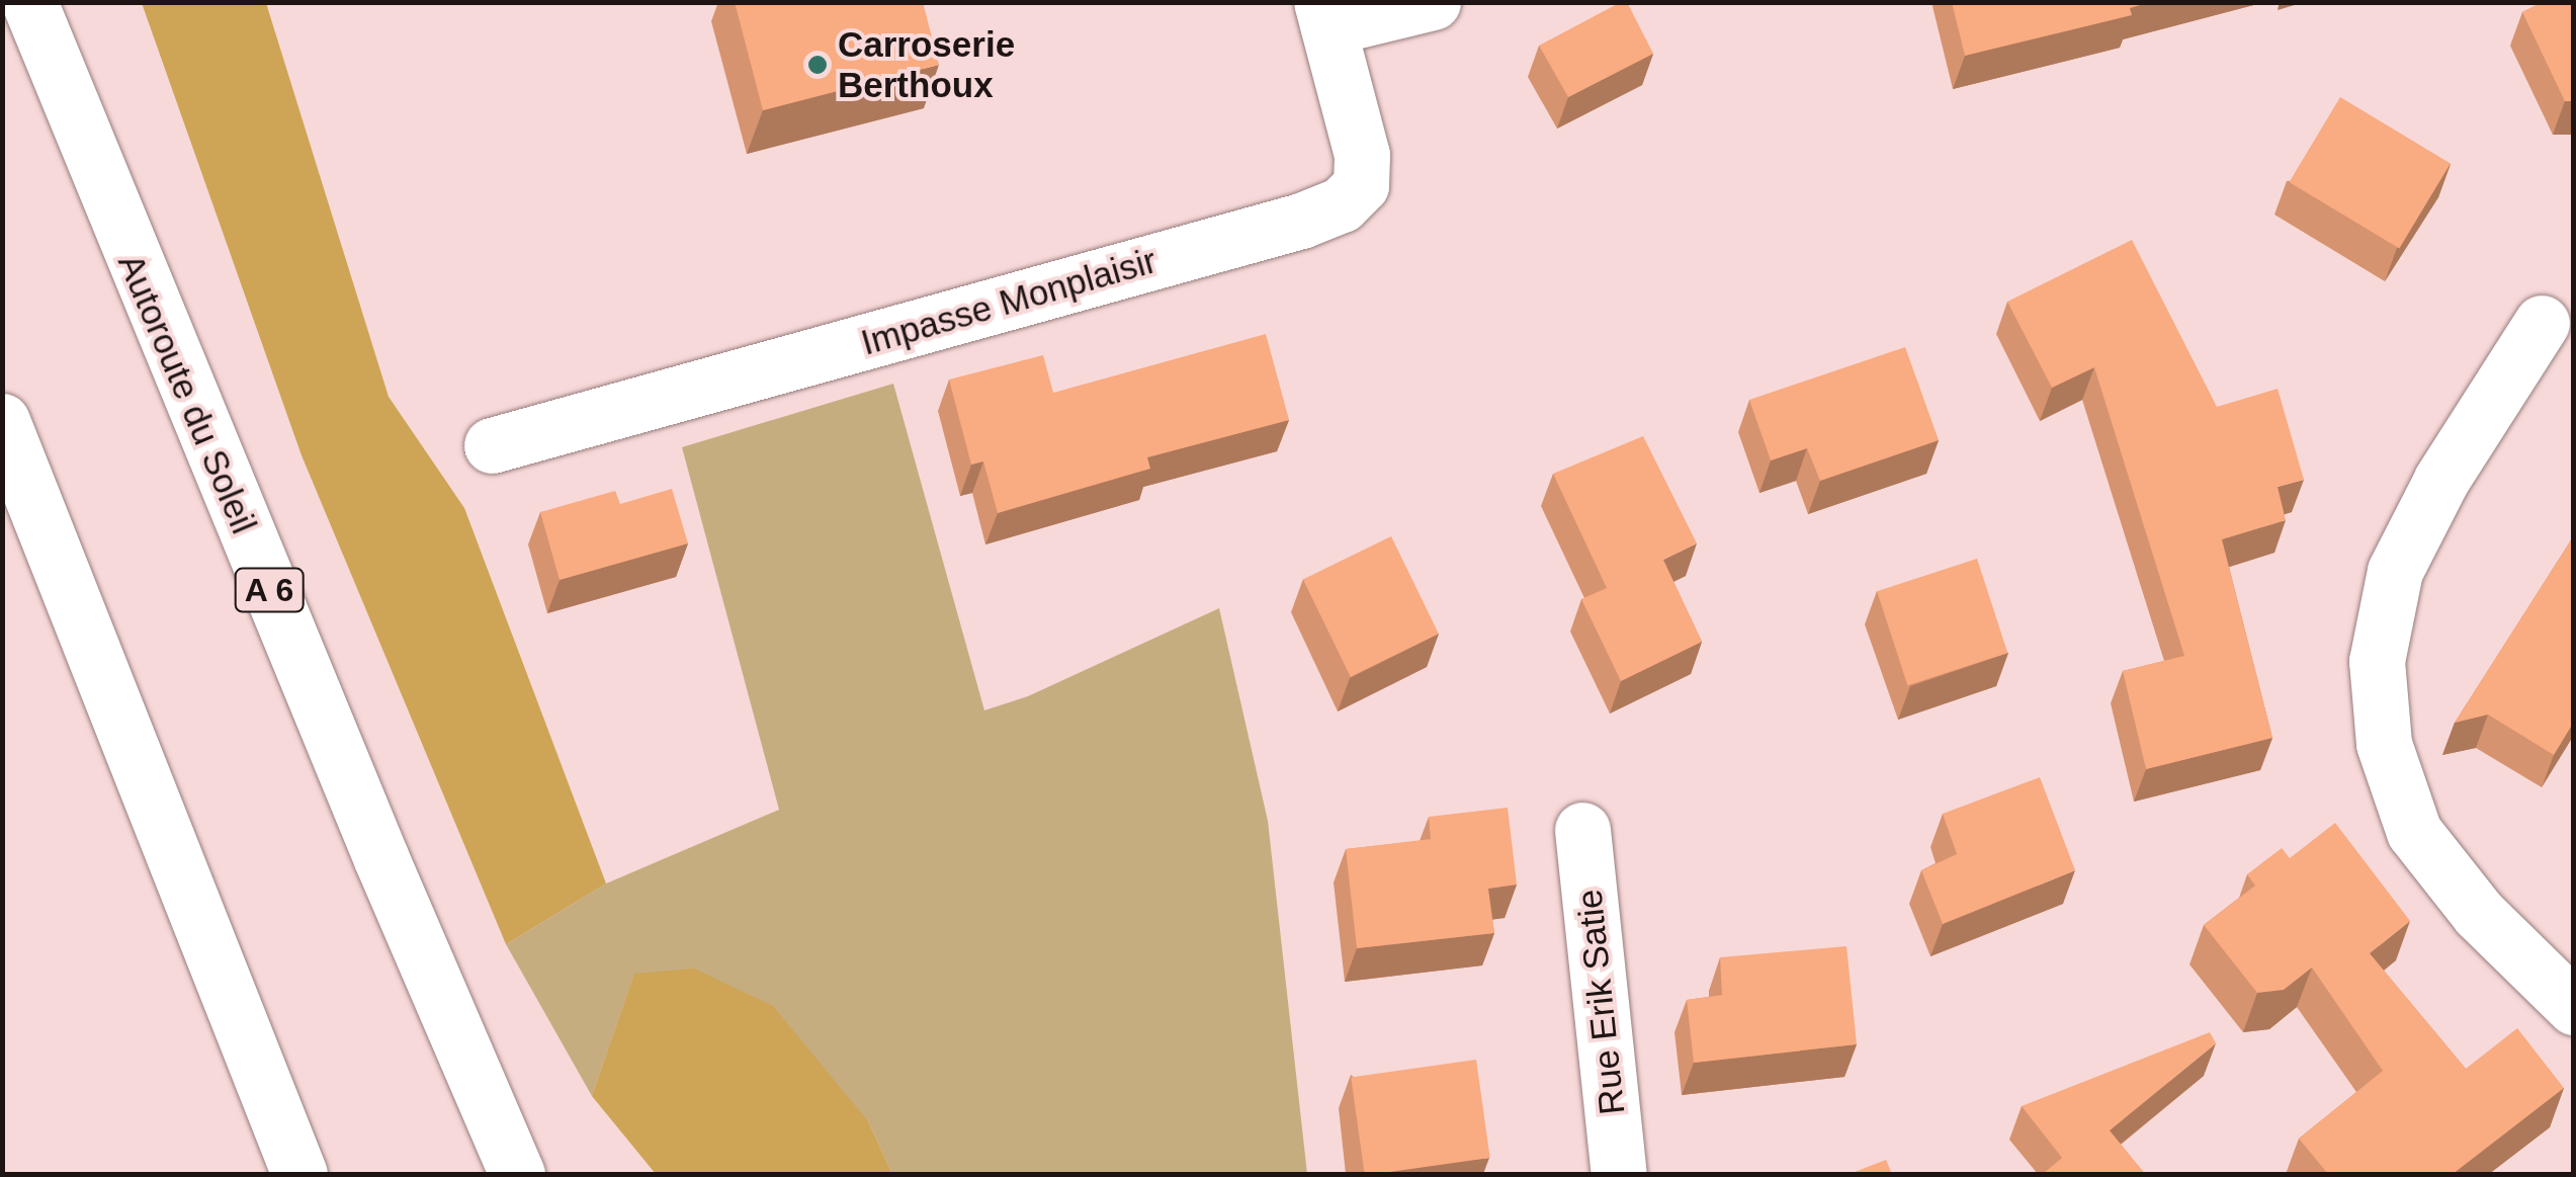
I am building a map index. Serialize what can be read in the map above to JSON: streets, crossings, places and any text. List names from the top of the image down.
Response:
{
  "streets": {
    "main road": [
      "Impasse Monplaisir",
      "Autoroute du Soleil",
      "A 6",
      "Rue Erik Satie"
    ]
  },
  "places": ["Carroserie Berthoux"]
}
